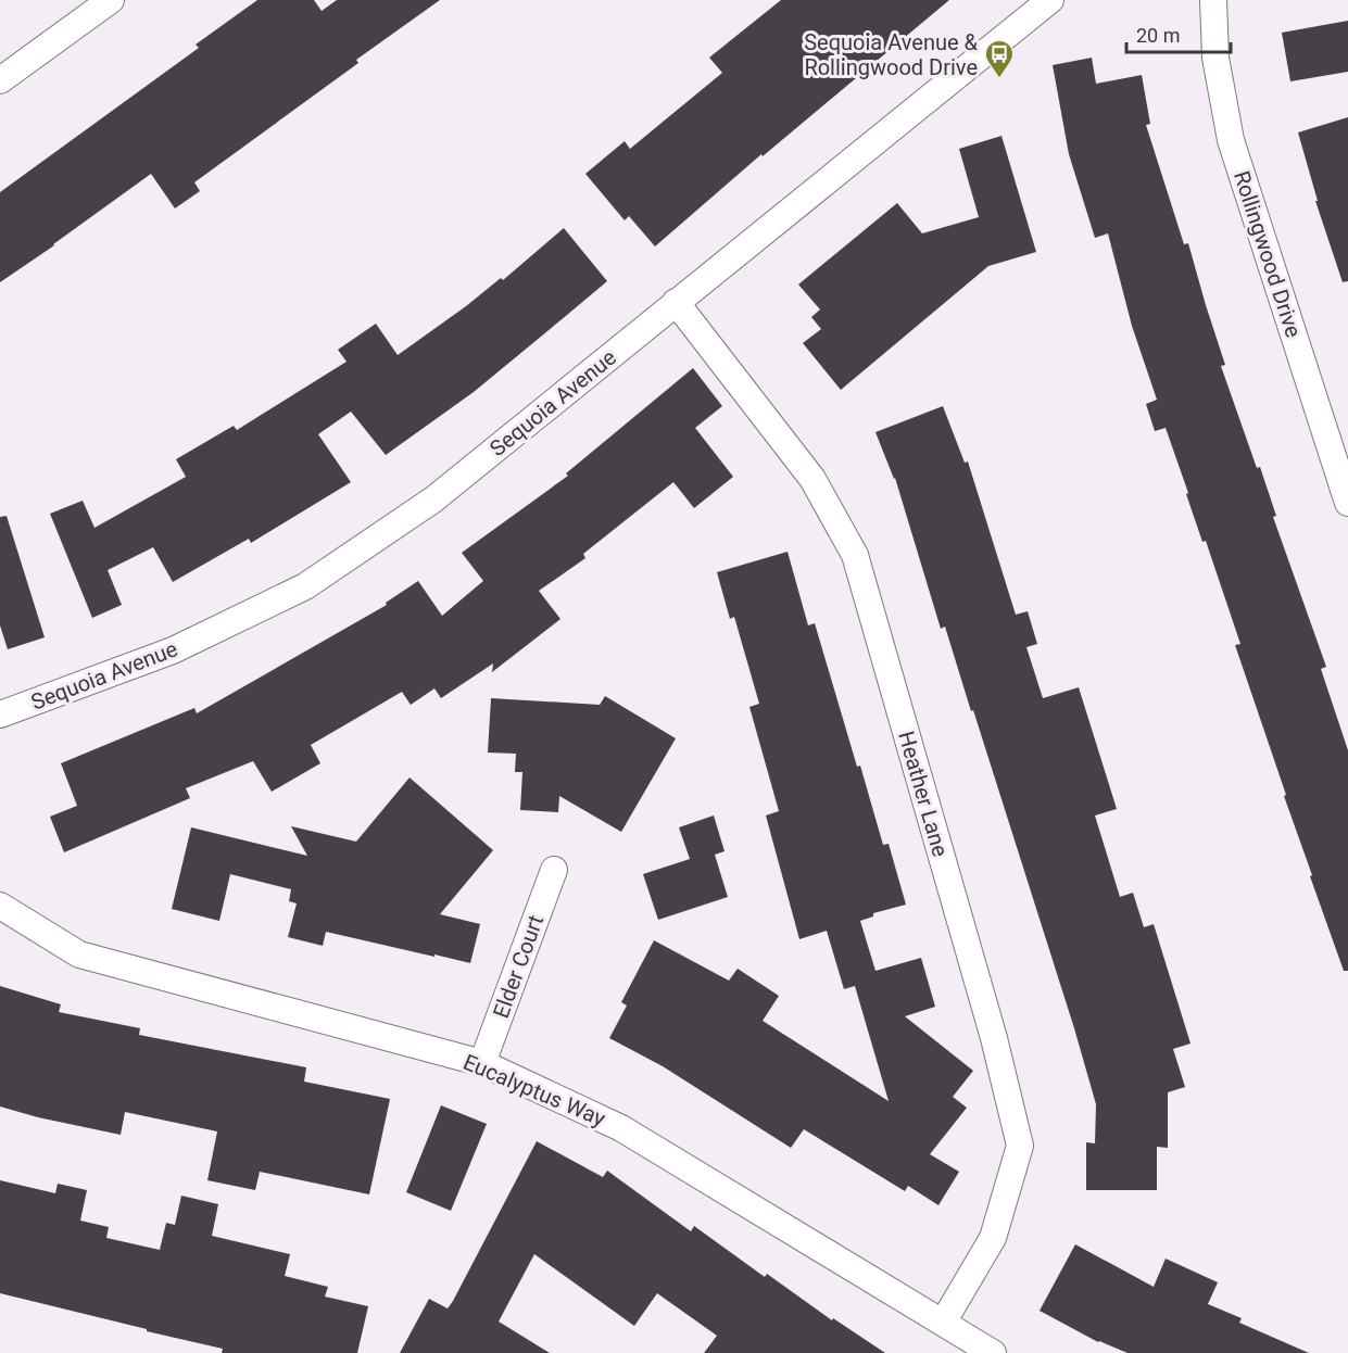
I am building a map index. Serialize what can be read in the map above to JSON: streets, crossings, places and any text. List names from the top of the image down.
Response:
{
  "streets": {
    "street": [
      "Rollingwood Drive",
      "Sequoia Avenue",
      "Heather Lane",
      "Elder Court",
      "Eucalyptus Way"
    ]
  },
  "crossings": [
    ["Sequoia Avenue", "Heather Lane"],
    ["Heather Lane", "Eucalyptus Way"],
    ["Elder Court", "Eucalyptus Way"]
  ],
  "places": {
    "bus stop": ["Sequoia Avenue & Rollingwood Drive"]
  },
  "scale_bar": "20 m"
}
